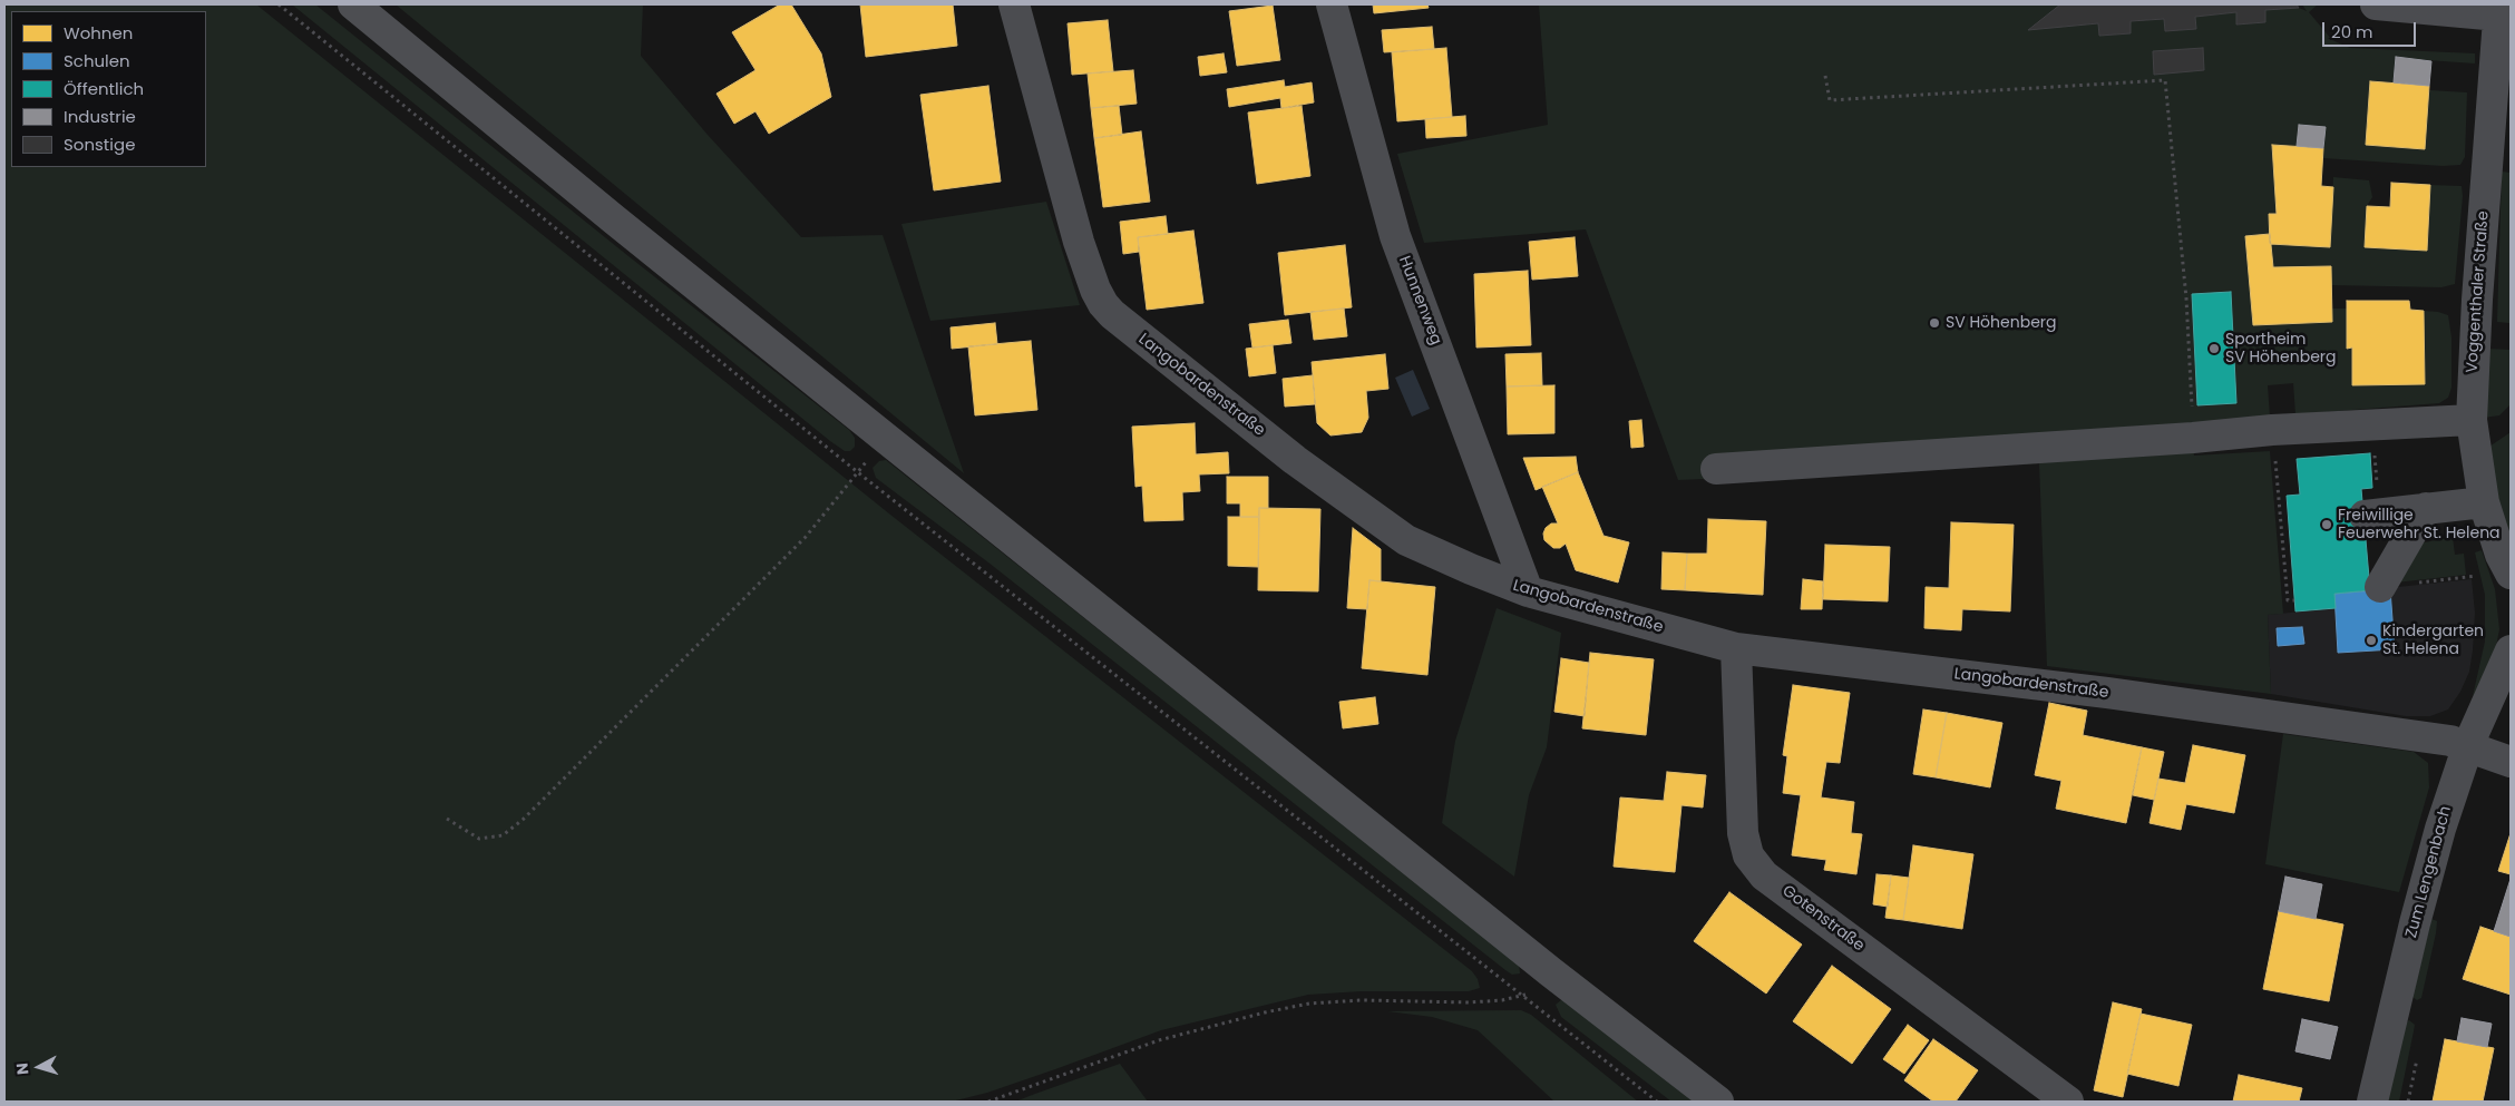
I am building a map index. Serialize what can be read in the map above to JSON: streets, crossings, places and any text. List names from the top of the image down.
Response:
{
  "streets": {
    "street": [
      "Voggenthaler Straße",
      "Hunnenweg",
      "Langobardenstraße",
      "Zum Lengenbach",
      "Gotenstraße"
    ]
  },
  "crossings": [
    ["Hunnenweg", "Langobardenstraße"],
    ["Langobardenstraße", "Zum Lengenbach"],
    ["Langobardenstraße", "Gotenstraße"]
  ],
  "places": [
    "SV Höhenberg",
    "Sportheim SV Höhenberg",
    "Freiwillige Feuerwehr St. Helena",
    "Kindergarten St. Helena"
  ],
  "legend": [
    "Wohnen",
    "Schulen",
    "Öffentlich",
    "Industrie",
    "Sonstige"
  ],
  "scale_bar": "20 m",
  "north": "left"
}
